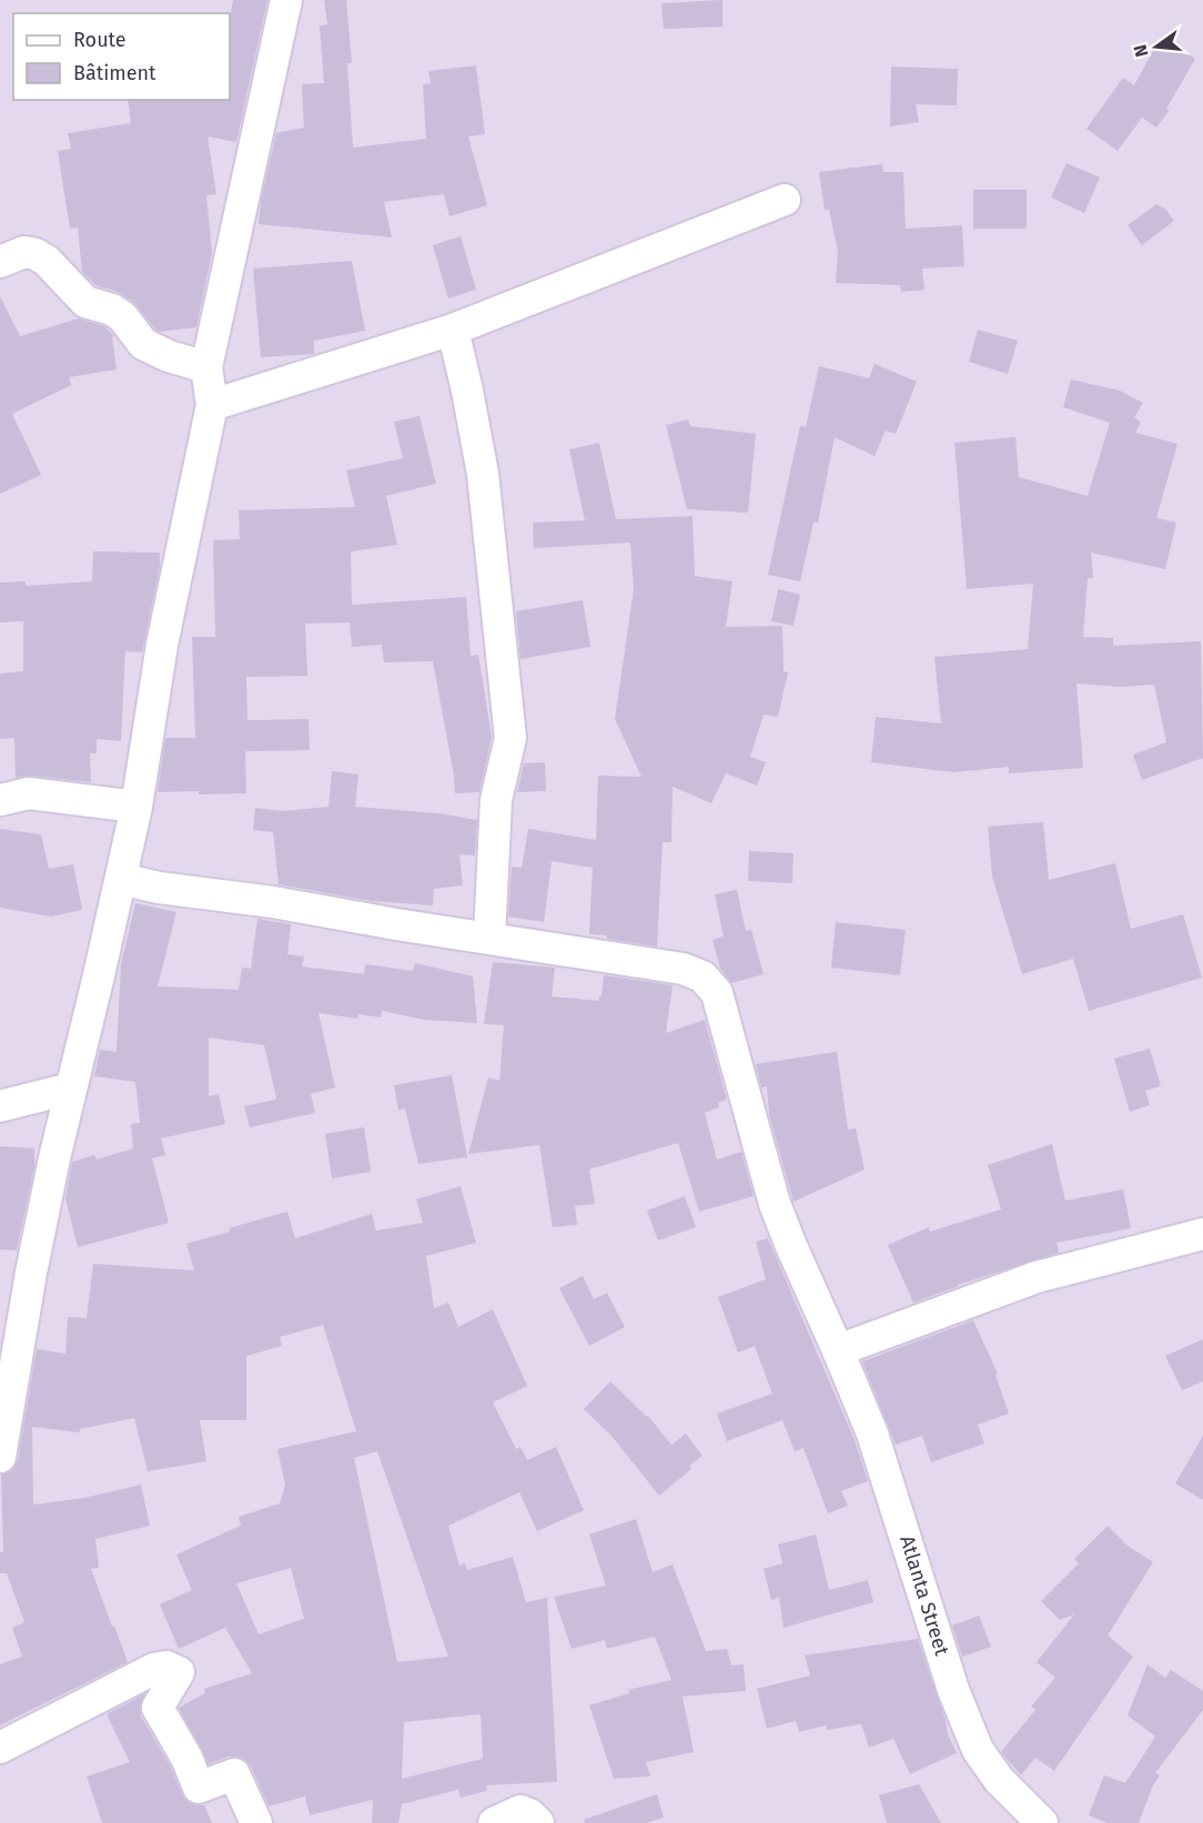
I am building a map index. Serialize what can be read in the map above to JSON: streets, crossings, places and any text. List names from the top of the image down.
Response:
{
  "streets": {
    "street": ["Atlanta Street"]
  },
  "legend": ["Route", "Bâtiment"],
  "north": "left"
}
